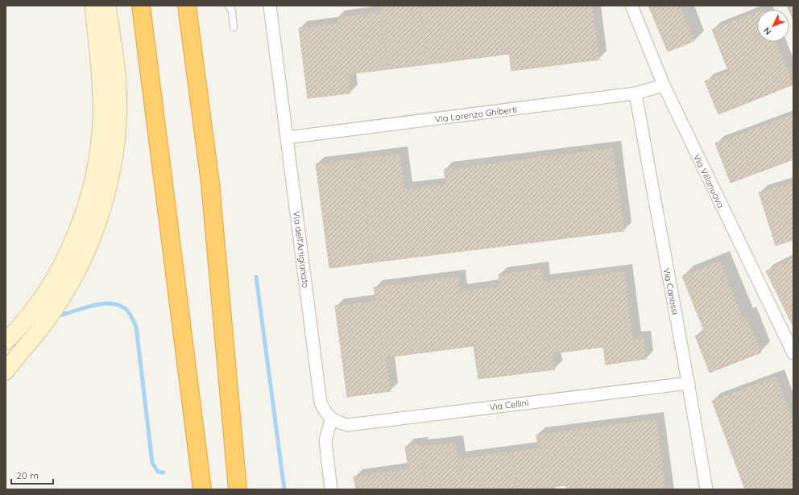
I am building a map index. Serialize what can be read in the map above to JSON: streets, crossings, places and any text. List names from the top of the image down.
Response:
{
  "streets": {
    "street": [
      "Via Lorenzo Ghiberti",
      "Via Villanuova",
      "Via dell'Artigianato",
      "Via Canossi",
      "Via Cellini"
    ]
  },
  "crossings": [
    ["Via Lorenzo Ghiberti", "Via Villanuova"],
    ["Via Lorenzo Ghiberti", "Via dell'Artigianato"],
    ["Via Lorenzo Ghiberti", "Via Canossi"],
    ["Via dell'Artigianato", "Via Cellini"],
    ["Via Canossi", "Via Cellini"]
  ],
  "scale_bar": "20 m",
  "north": "bottom left"
}
